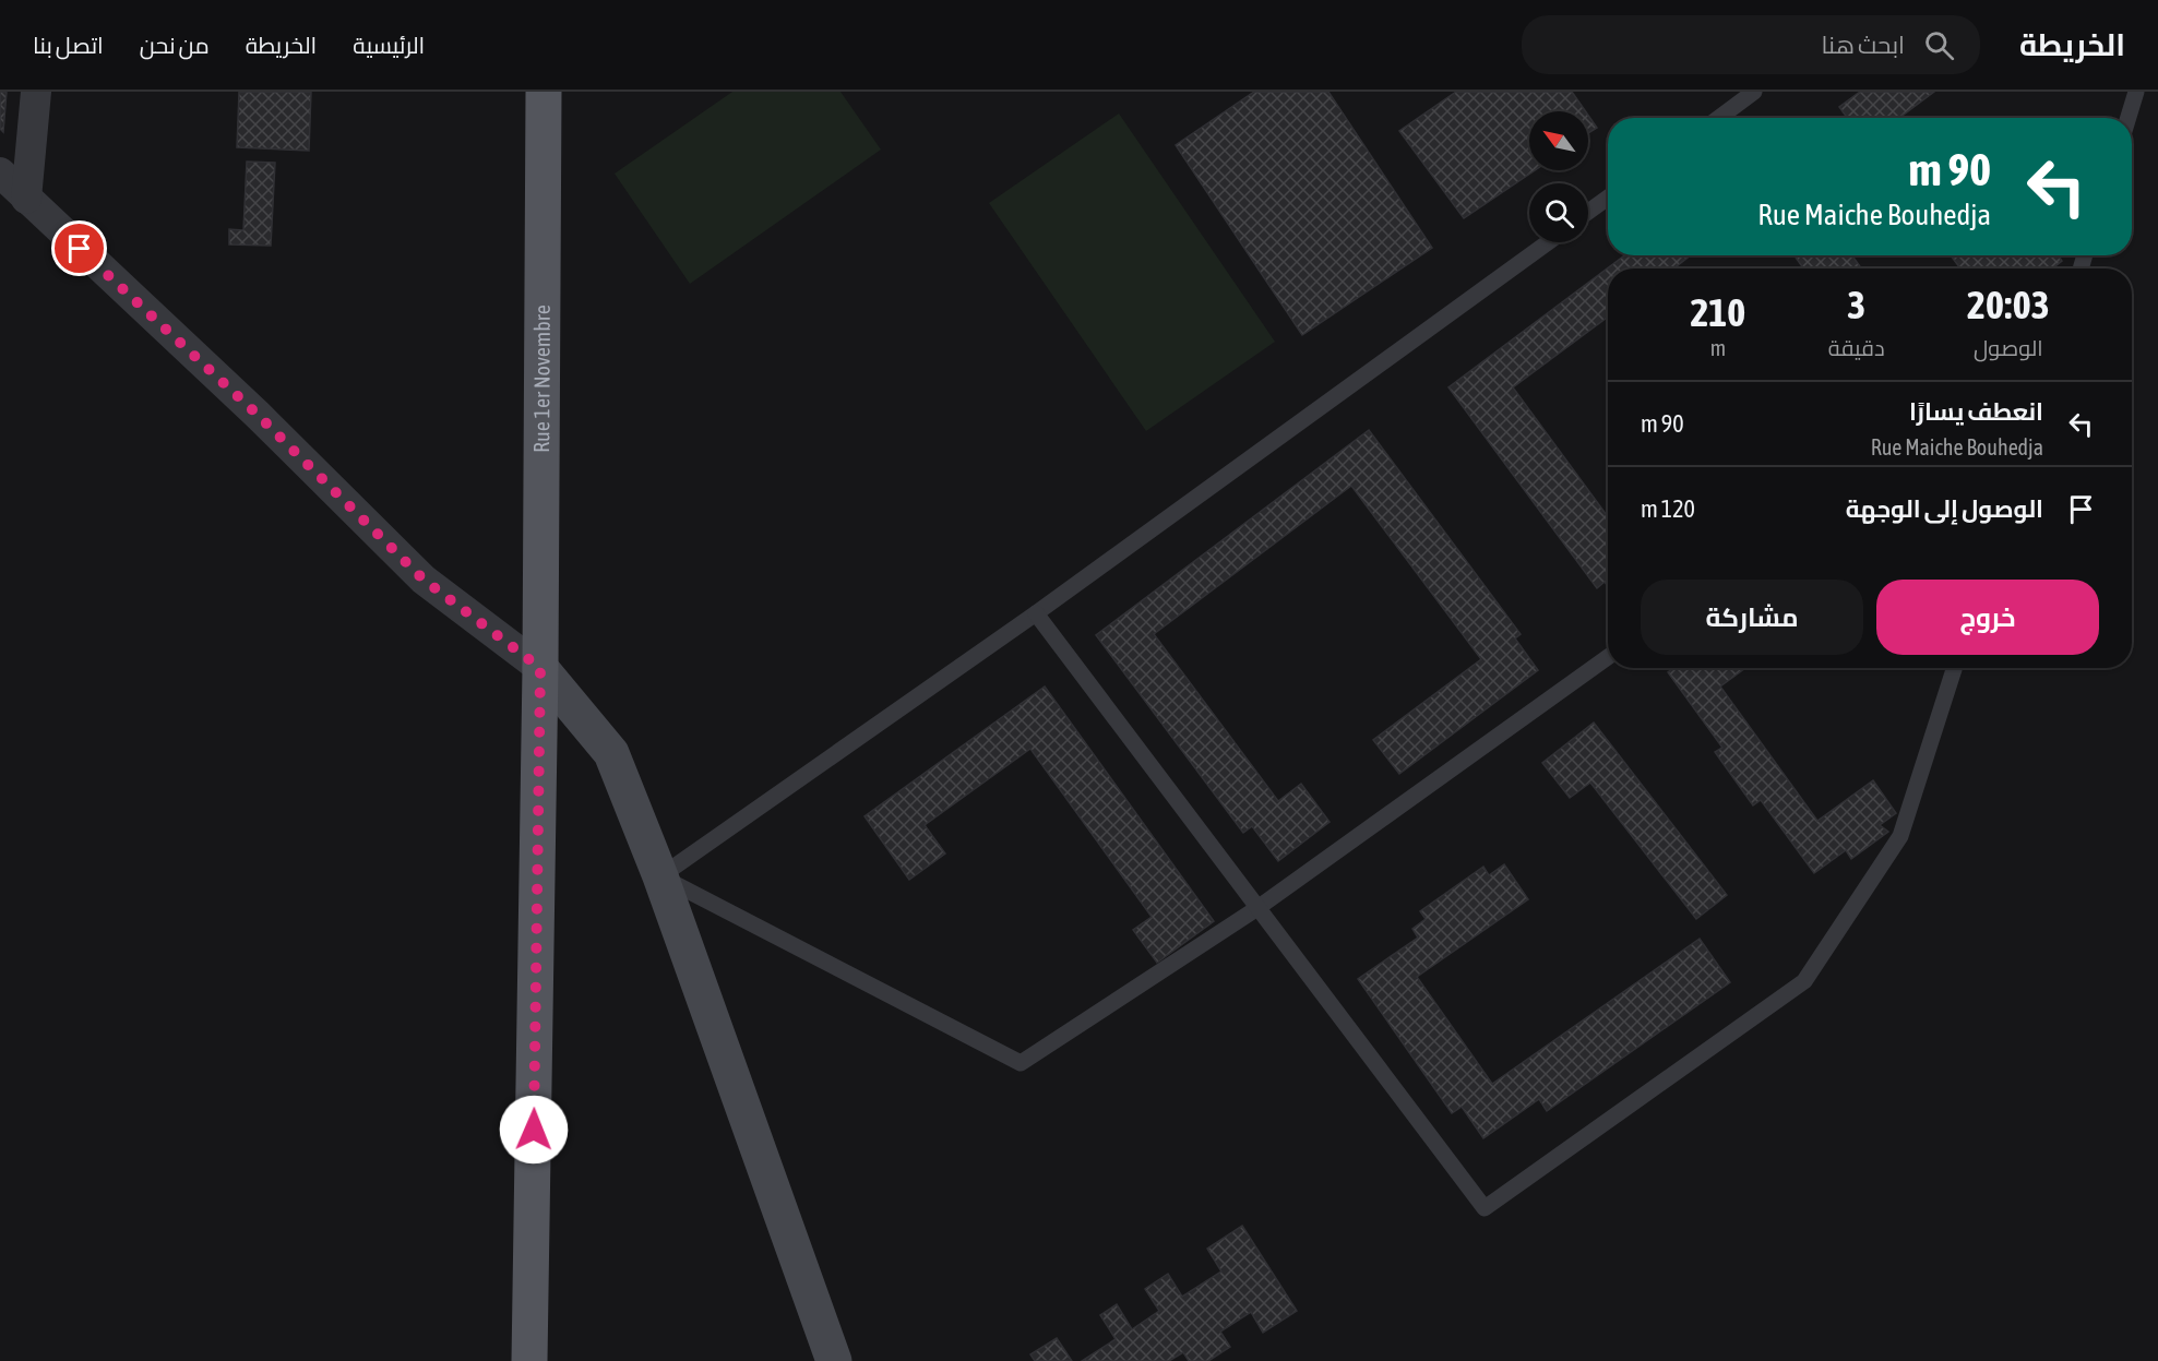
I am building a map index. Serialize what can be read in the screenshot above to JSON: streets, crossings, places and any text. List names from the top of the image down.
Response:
{
  "streets": {
    "main road": ["Rue 1er Novembre"]
  },
  "north": "top left",
  "page": {
    "header": "الخريطة",
    "search": "ابحث هنا",
    "nav": [
      "الرئيسية",
      "الخريطة",
      "من نحن",
      "اتصل بنا"
    ],
    "turn": ["90 m", "Rue Maiche Bouhedja"],
    "eta": [
      "20:03",
      "الوصول",
      "3",
      "دقيقة",
      "210",
      "m"
    ],
    "list": [
      {
        "name": "انعطف يسارًا",
        "note": "Rue Maiche Bouhedja",
        "value": "90 m"
      },
      {
        "name": "الوصول إلى الوجهة",
        "value": "120 m"
      }
    ],
    "buttons": ["خروج", "مشاركة"]
  }
}
